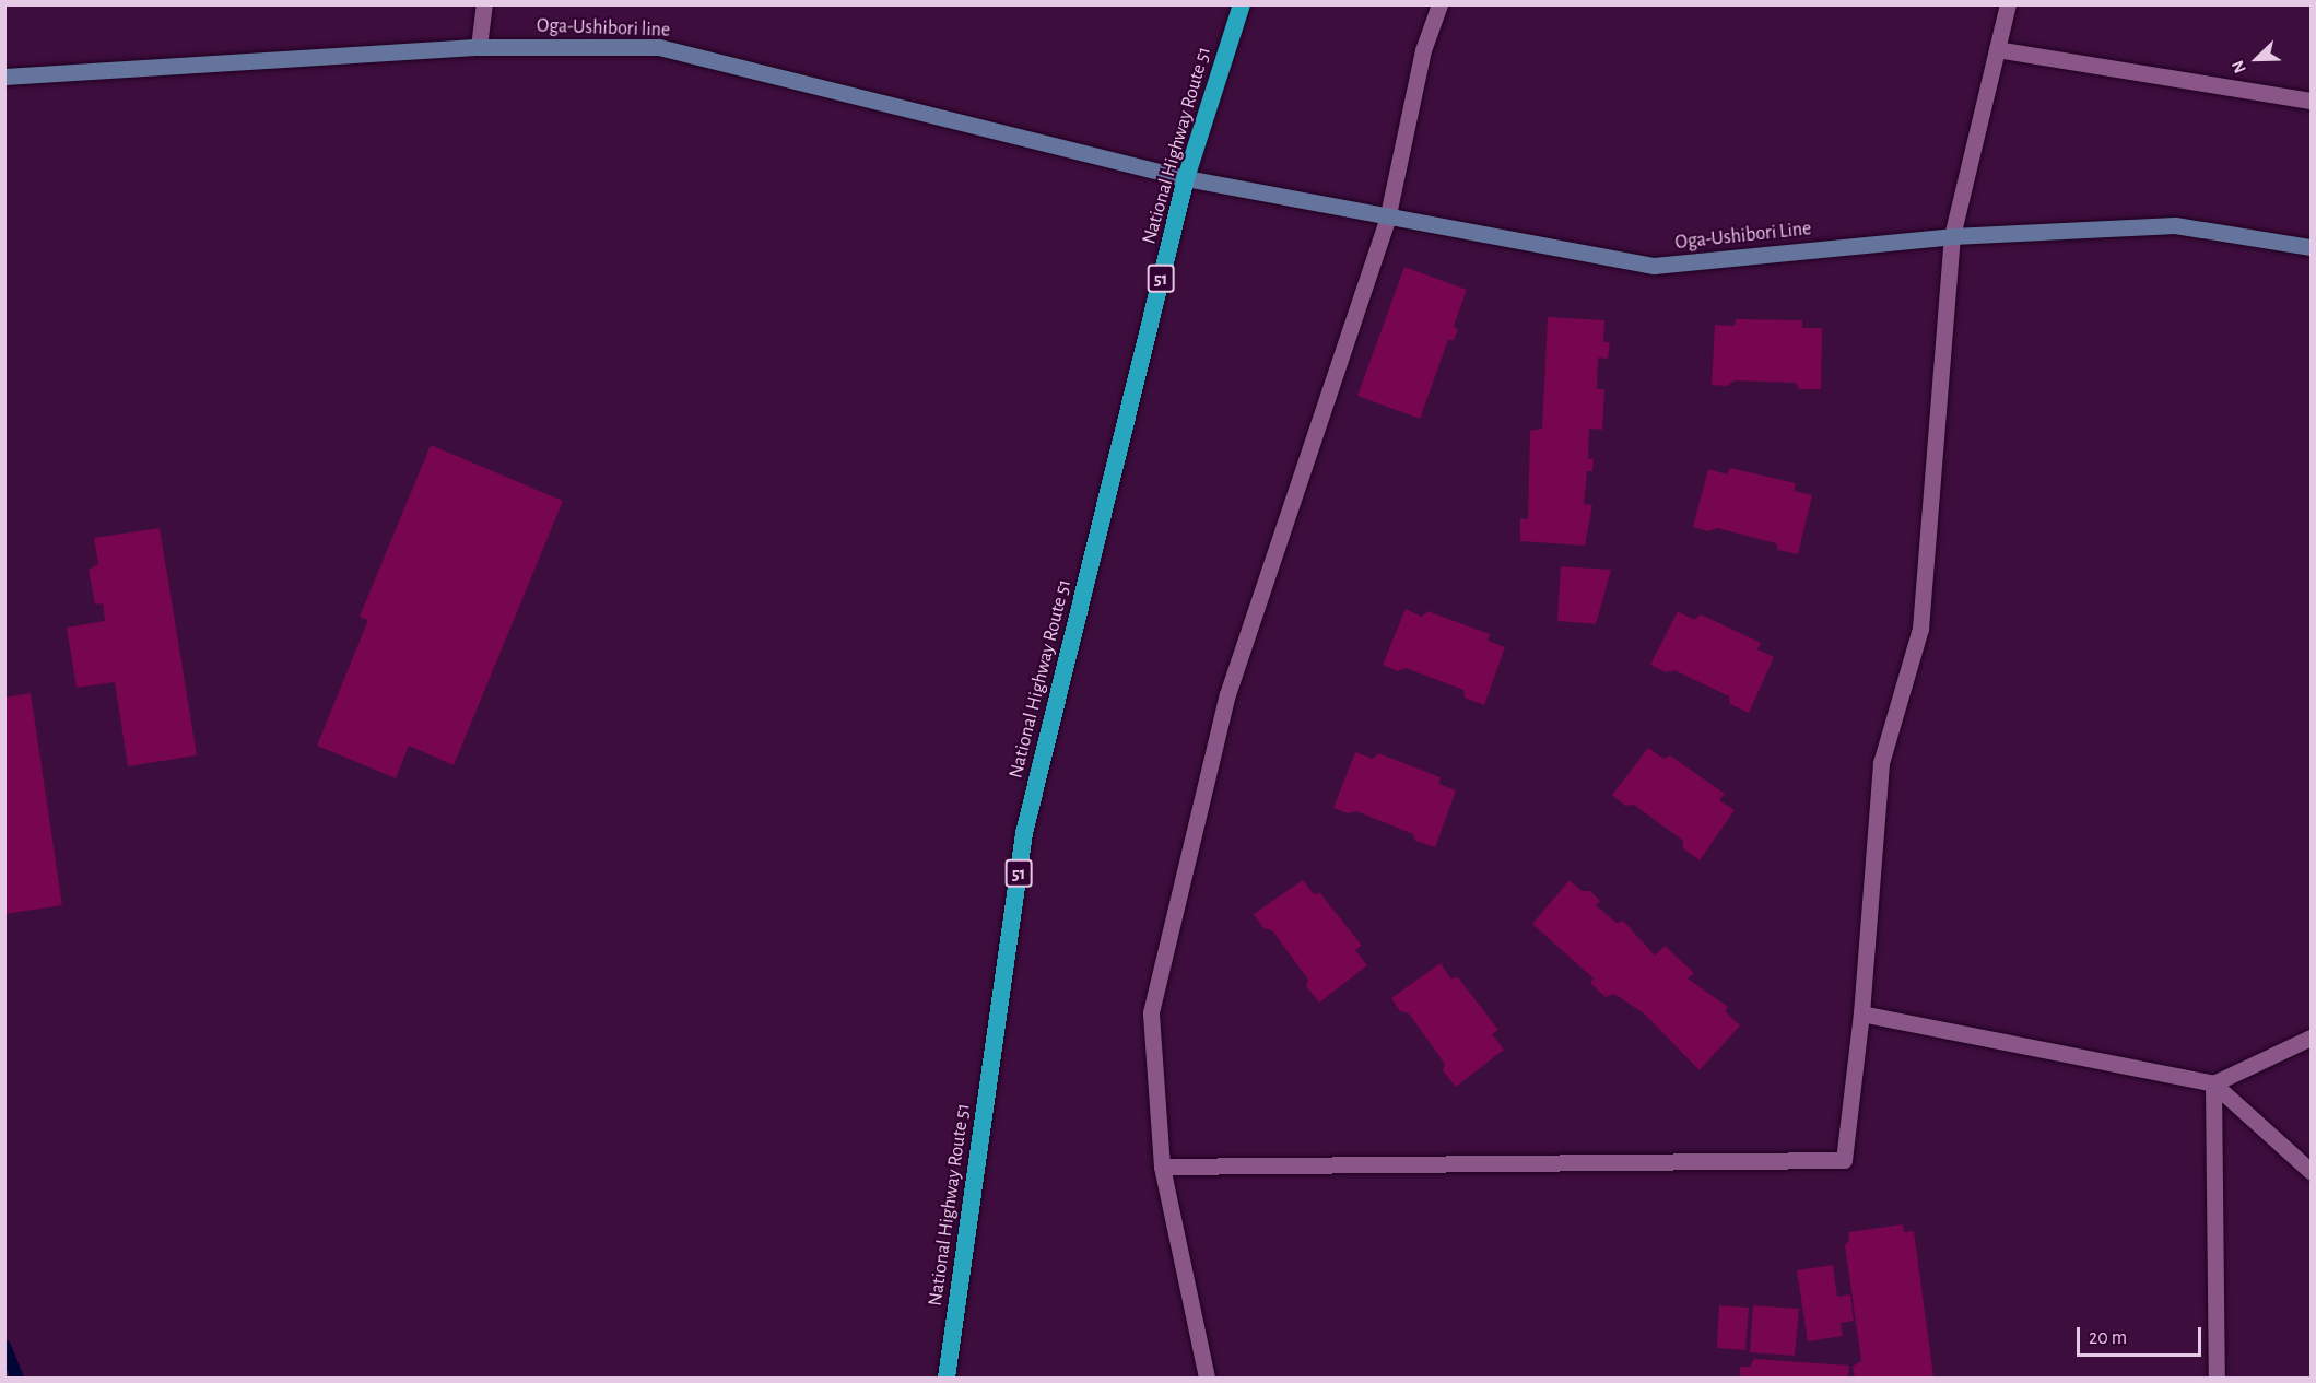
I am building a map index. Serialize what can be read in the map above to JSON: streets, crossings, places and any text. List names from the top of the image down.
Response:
{
  "streets": {
    "highway": ["National Highway Route 51", "51"],
    "main road": ["Oga-Ushibori line", "Oga-Ushibori Line"]
  },
  "crossings": [
    ["Oga-Ushibori line", "National Highway Route 51"],
    ["Oga-Ushibori line", "Oga-Ushibori Line"],
    ["National Highway Route 51", "Oga-Ushibori Line"]
  ],
  "scale_bar": "20 m",
  "north": "bottom left"
}
